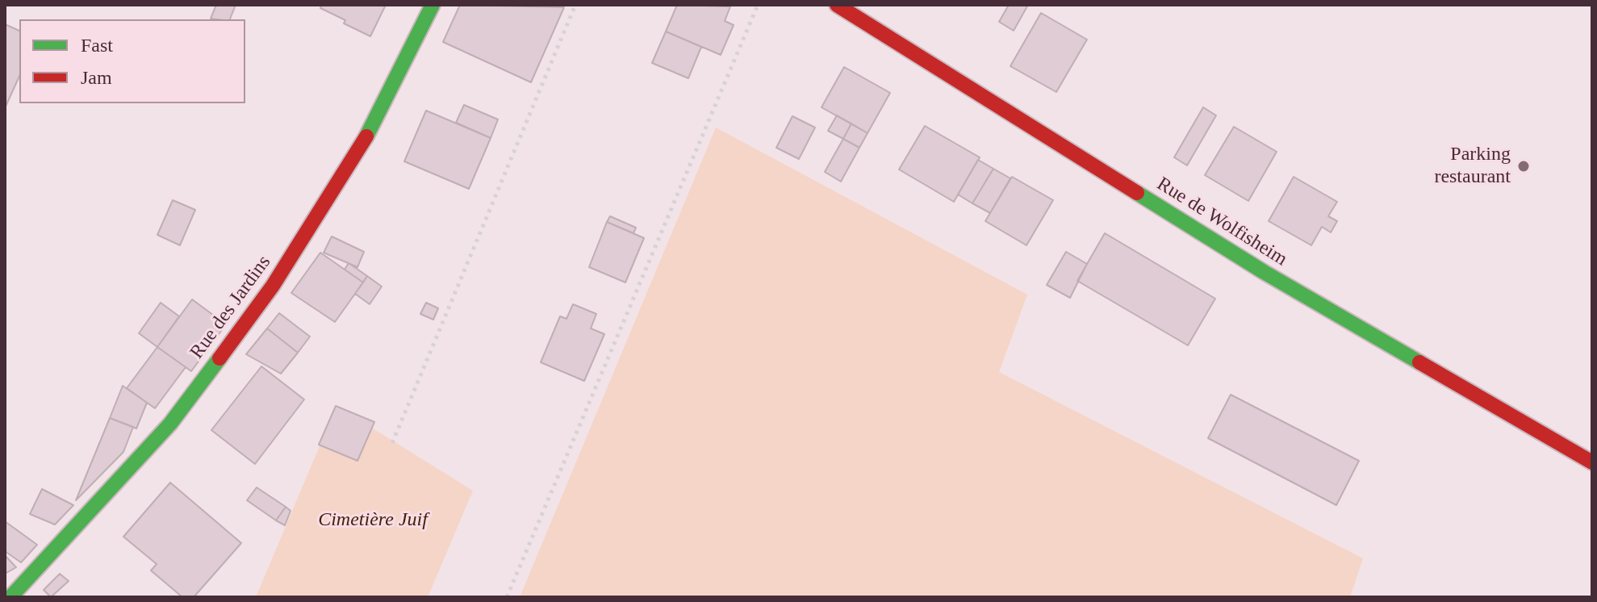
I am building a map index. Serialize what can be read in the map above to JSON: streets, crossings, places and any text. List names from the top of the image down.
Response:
{
  "streets": {
    "street": ["Rue de Wolfisheim", "Rue des Jardins"]
  },
  "parks": ["Cimetière Juif"],
  "places": ["Parking restaurant"],
  "legend": ["Fast", "Jam"]
}
